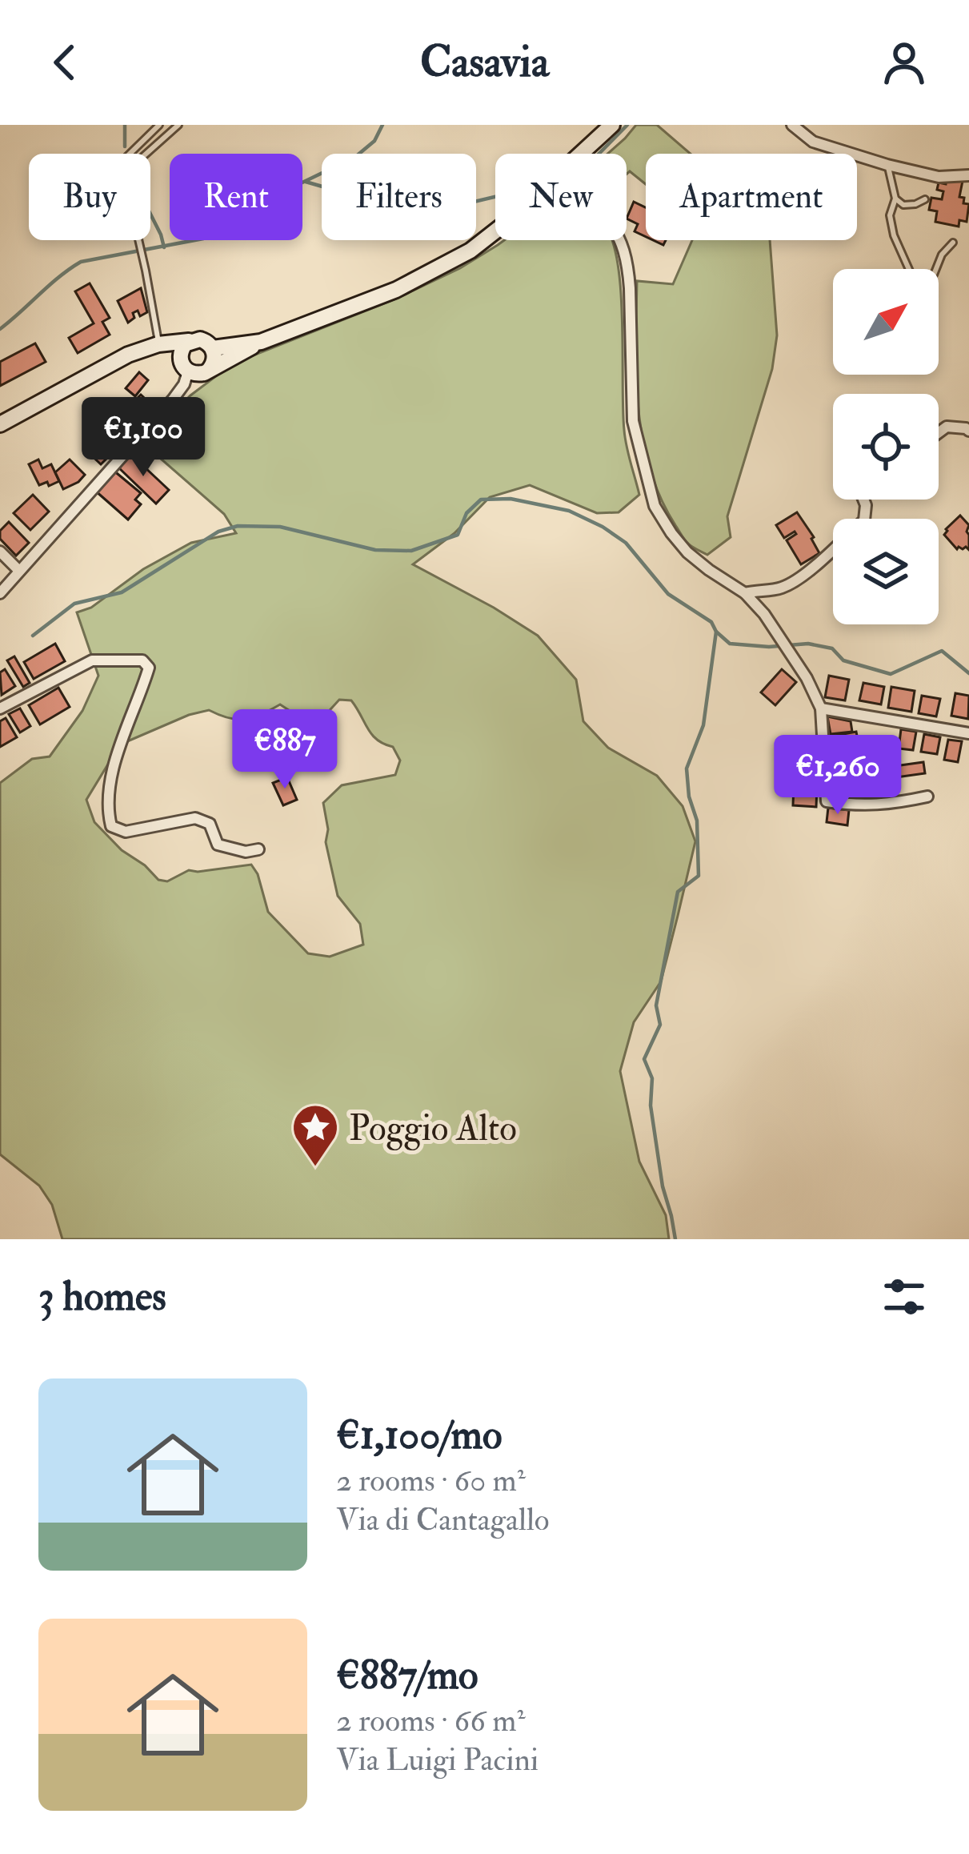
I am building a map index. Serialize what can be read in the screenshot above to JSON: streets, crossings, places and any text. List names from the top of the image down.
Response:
{
  "places": {
    "place": ["Poggio Alto"]
  },
  "north": "top right",
  "page": {
    "header": "Casavia",
    "chip": [
      "Buy",
      "Rent",
      "Filters",
      "New",
      "Apartment"
    ],
    "price": ["€1,100", "€887", "€1,260"],
    "heading": "3 homes",
    "list": [
      {
        "name": "€1,100/mo",
        "note": "2 rooms · 60 m² · Via di Cantagallo"
      },
      {
        "name": "€887/mo",
        "note": "2 rooms · 66 m² · Via Luigi Pacini"
      }
    ]
  }
}
